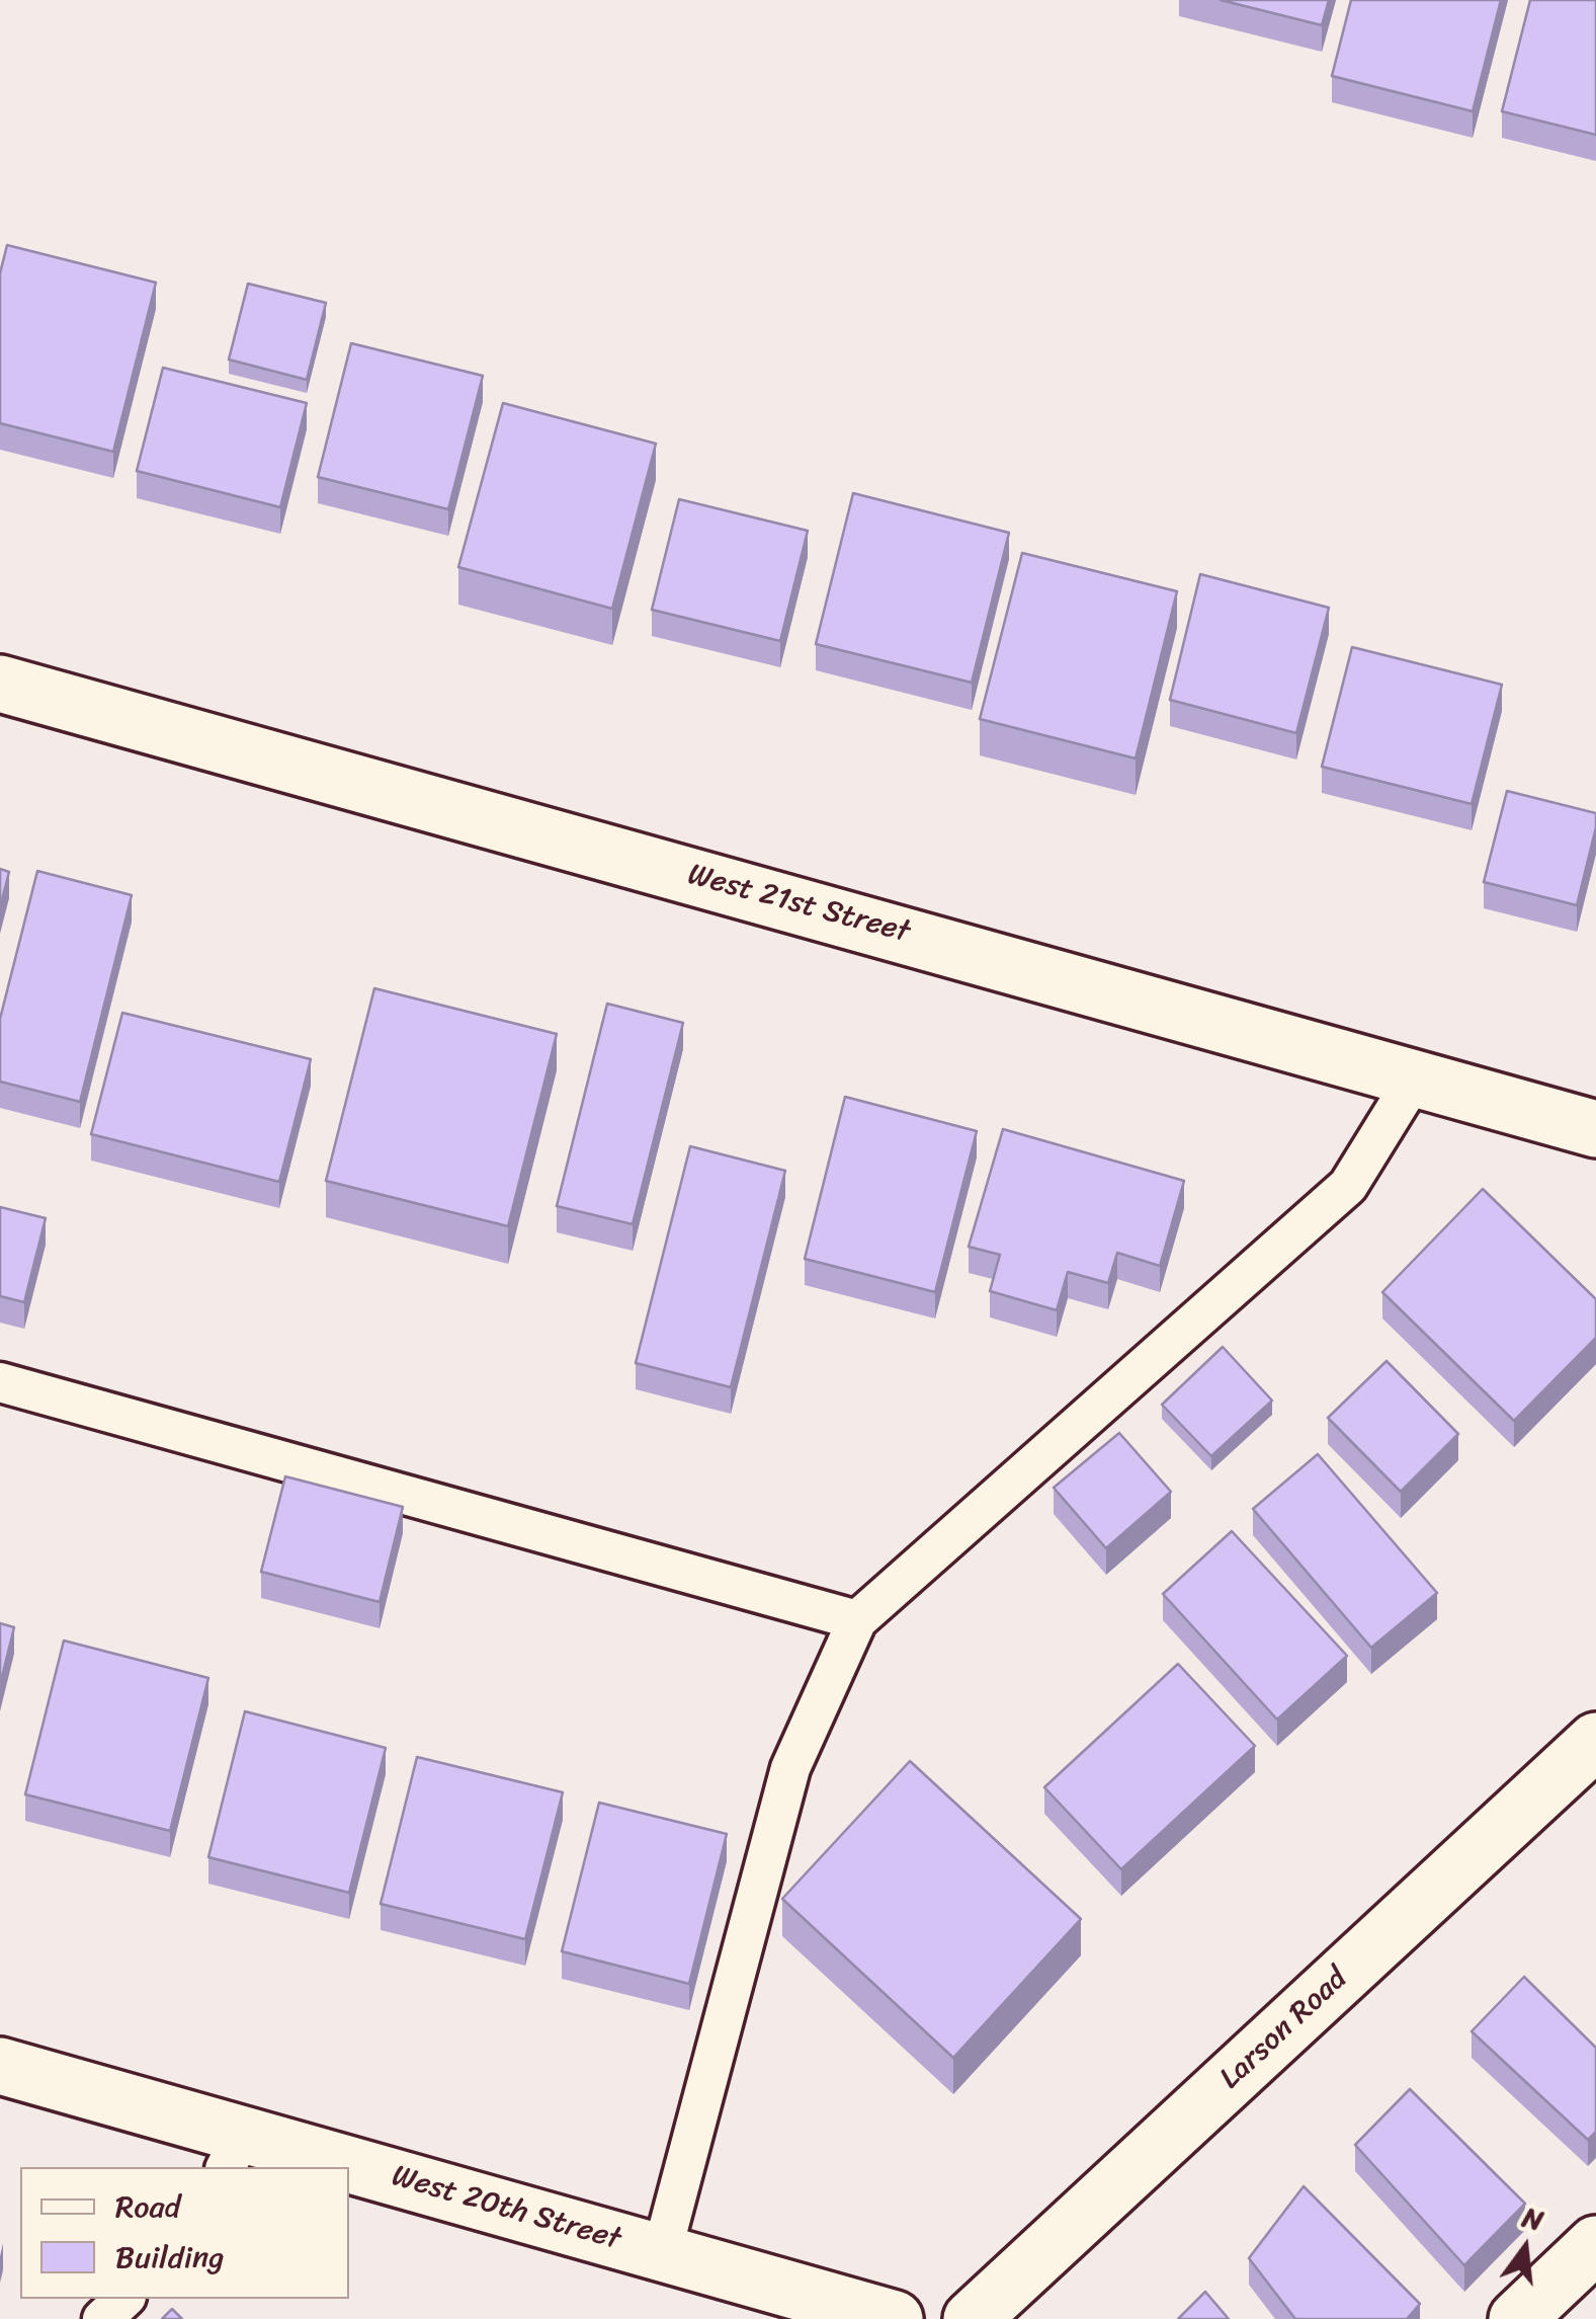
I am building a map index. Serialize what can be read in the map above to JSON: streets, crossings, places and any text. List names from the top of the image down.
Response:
{
  "streets": {
    "street": ["West 21st Street", "Larson Road", "West 20th Street"]
  },
  "legend": ["Road", "Building"],
  "north": "top"
}
